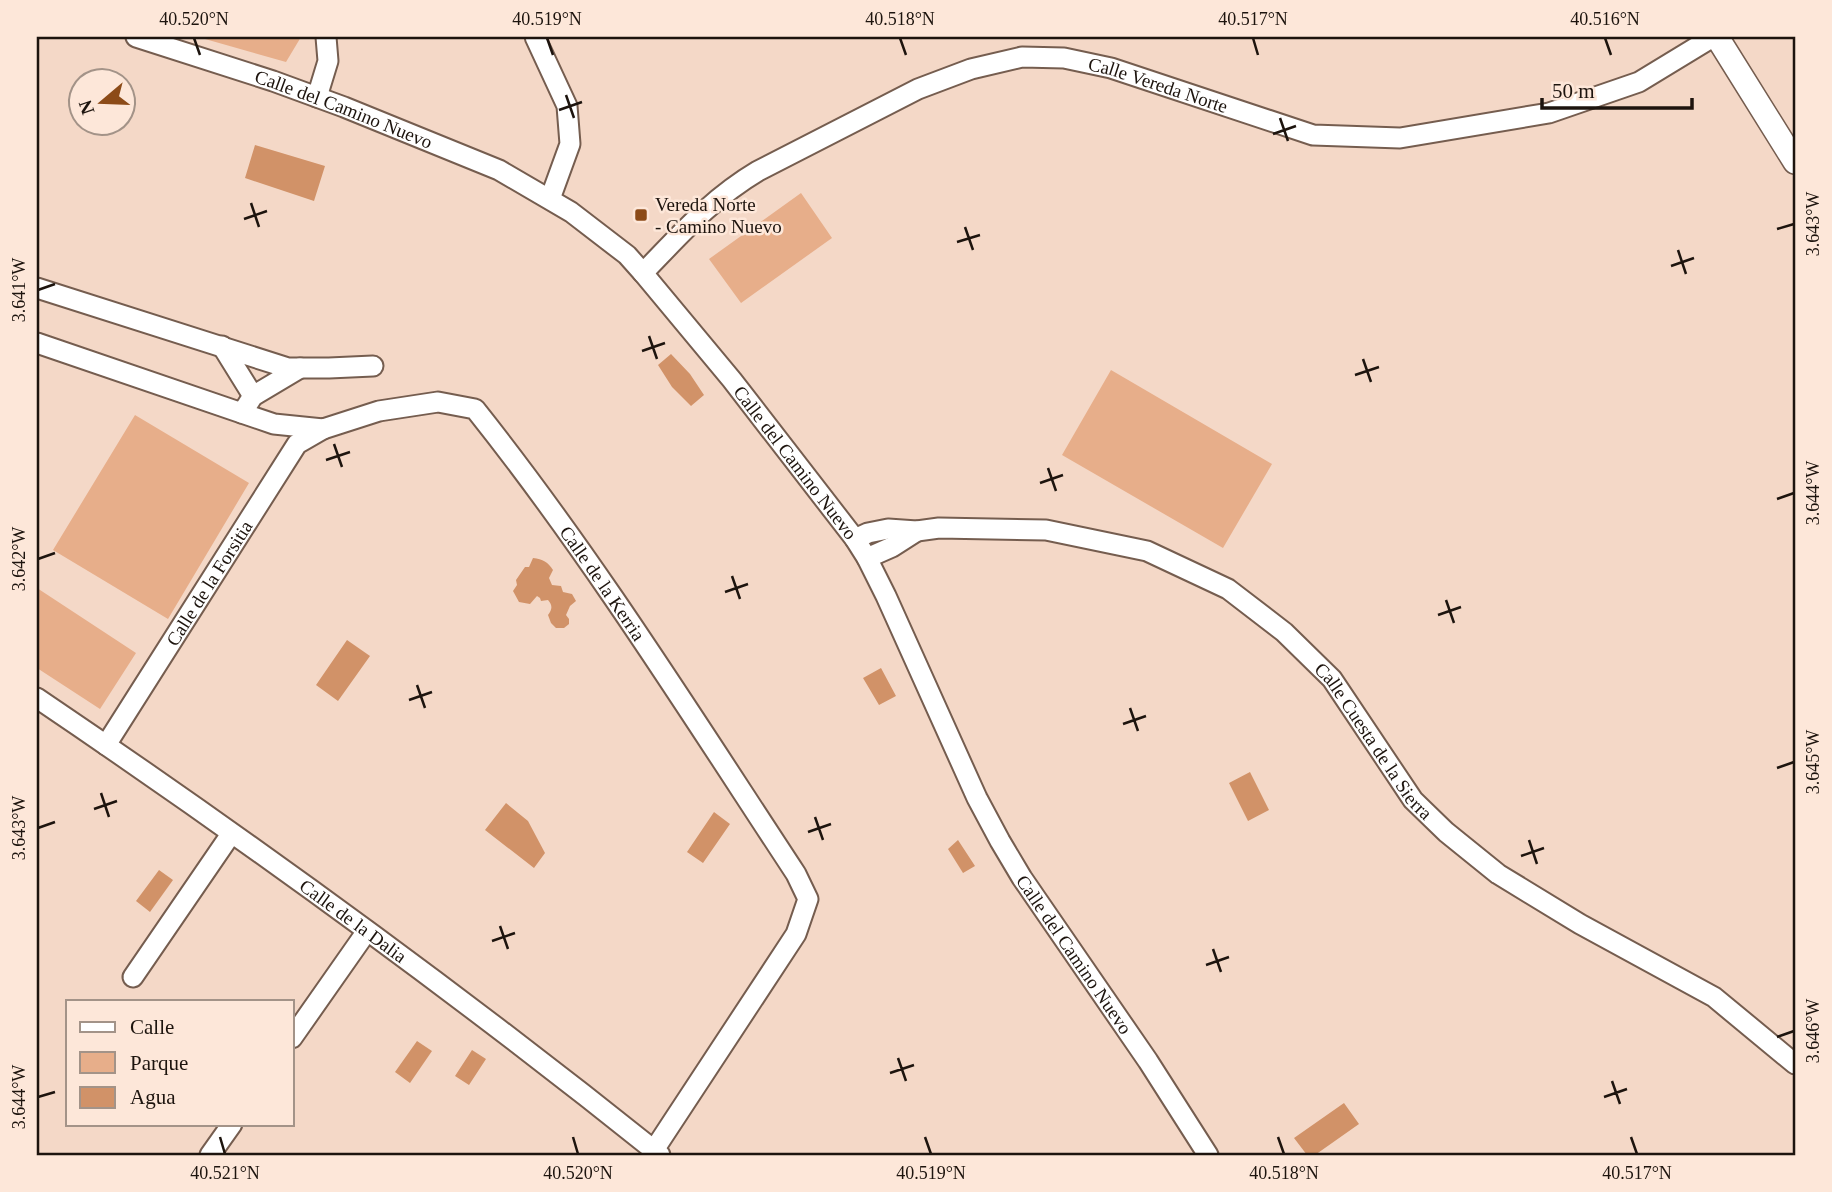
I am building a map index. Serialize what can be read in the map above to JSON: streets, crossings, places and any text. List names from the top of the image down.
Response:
{
  "streets": {
    "street": [
      "Calle Vereda Norte",
      "Calle del Camino Nuevo",
      "Calle de la Forsitia",
      "Calle de la Kerria",
      "Calle Cuesta de la Sierra",
      "Calle de la Dalia"
    ]
  },
  "crossings": [
    ["Calle Vereda Norte", "Calle del Camino Nuevo"],
    ["Calle del Camino Nuevo", "Calle Cuesta de la Sierra"],
    ["Calle de la Forsitia", "Calle de la Kerria"],
    ["Calle de la Forsitia", "Calle de la Dalia"],
    ["Calle de la Kerria", "Calle de la Dalia"]
  ],
  "places": {
    "transit": ["Vereda Norte - Camino Nuevo"]
  },
  "legend": ["Calle", "Parque", "Agua"],
  "scale_bar": "50 m",
  "north": "left",
  "coordinates": [
    "40.520°N",
    "40.519°N",
    "40.518°N",
    "40.517°N",
    "40.516°N",
    "3.643°W",
    "3.641°W",
    "3.644°W",
    "3.642°W",
    "3.645°W",
    "3.646°W",
    "40.521°N"
  ]
}
